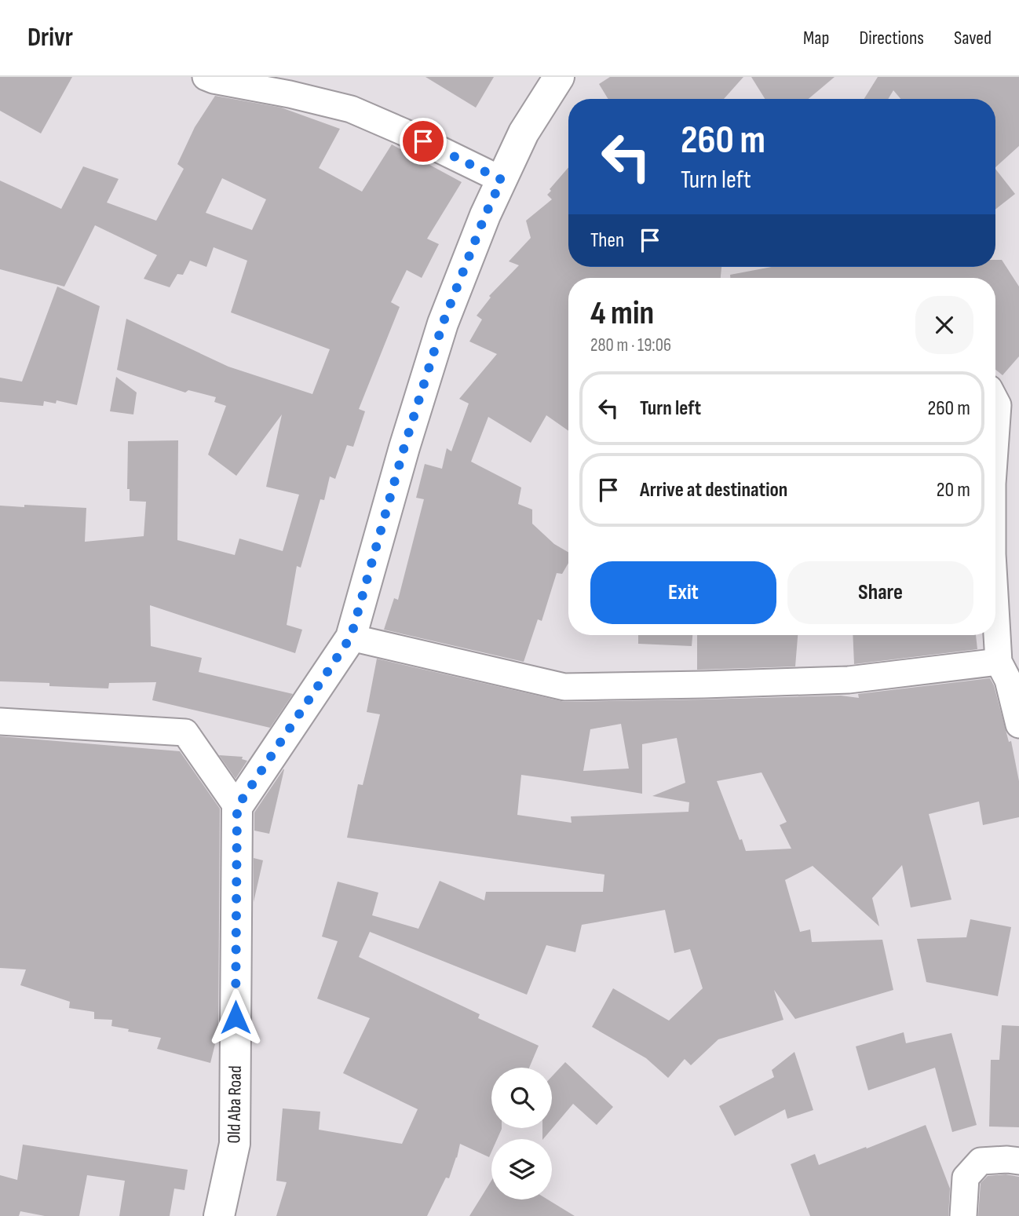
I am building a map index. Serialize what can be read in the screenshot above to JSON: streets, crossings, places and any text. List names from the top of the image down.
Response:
{
  "streets": {
    "main road": ["Old Aba Road"]
  },
  "page": {
    "header": "Drivr",
    "nav": ["Map", "Directions", "Saved"],
    "turn": ["260 m", "Turn left"],
    "then": "Then",
    "heading": ["4 min", "280 m · 19:06"],
    "list": [
      {
        "name": "Turn left",
        "value": "260 m"
      },
      {
        "name": "Arrive at destination",
        "value": "20 m"
      }
    ],
    "buttons": ["Exit", "Share"]
  }
}
